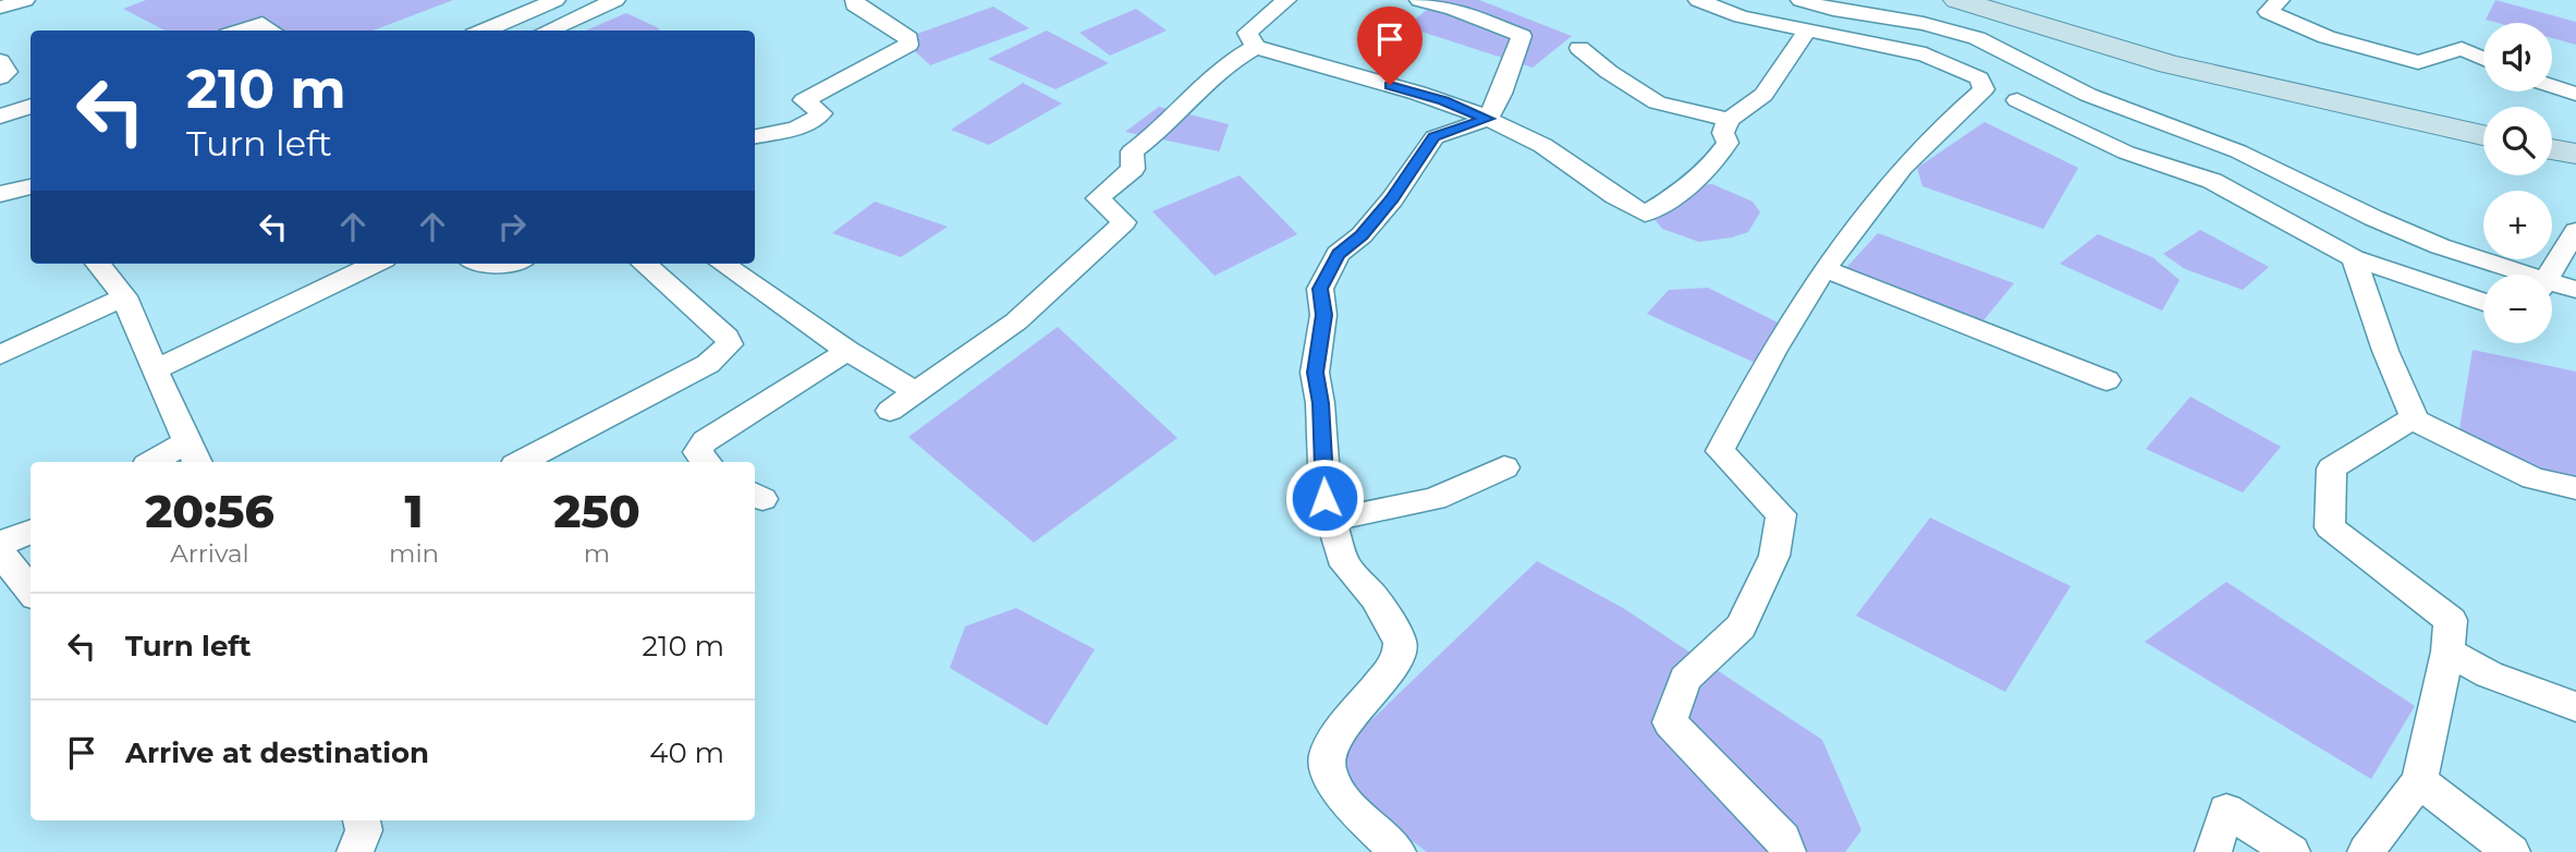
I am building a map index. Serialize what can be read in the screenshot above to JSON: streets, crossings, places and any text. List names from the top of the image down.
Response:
{
  "page": {
    "map_buttons": ["+", "−"],
    "turn": ["210 m", "Turn left"],
    "eta": [
      "20:56",
      "Arrival",
      "1",
      "min",
      "250",
      "m"
    ],
    "list": [
      {
        "name": "Turn left",
        "value": "210 m"
      },
      {
        "name": "Arrive at destination",
        "value": "40 m"
      }
    ]
  }
}
